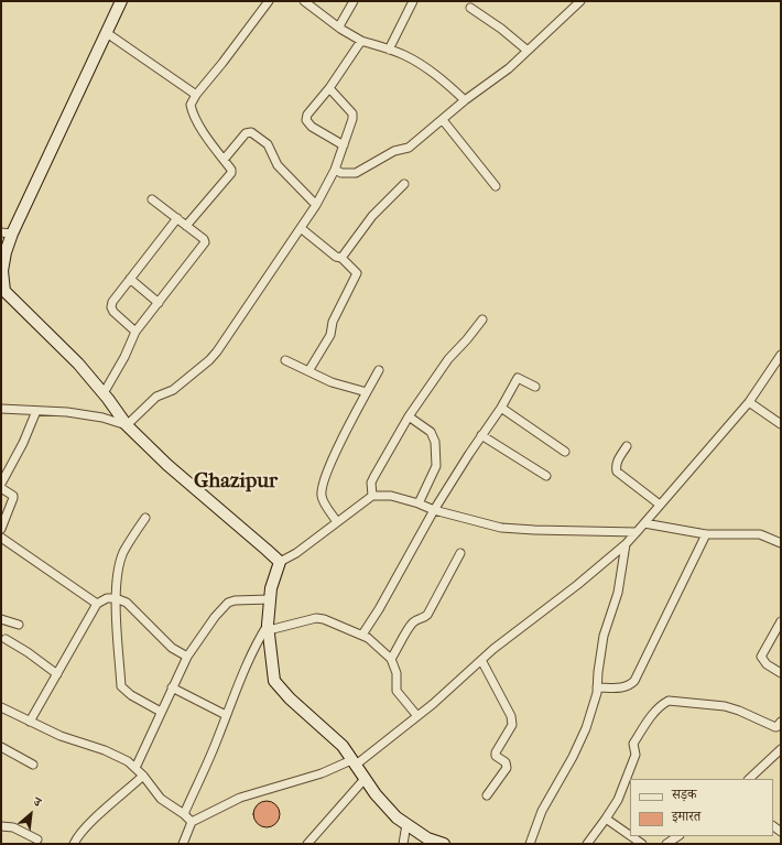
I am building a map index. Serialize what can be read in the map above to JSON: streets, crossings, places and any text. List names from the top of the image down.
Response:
{
  "districts": ["Ghazipur"],
  "legend": ["सड़क", "इमारत"],
  "north": "top right"
}
